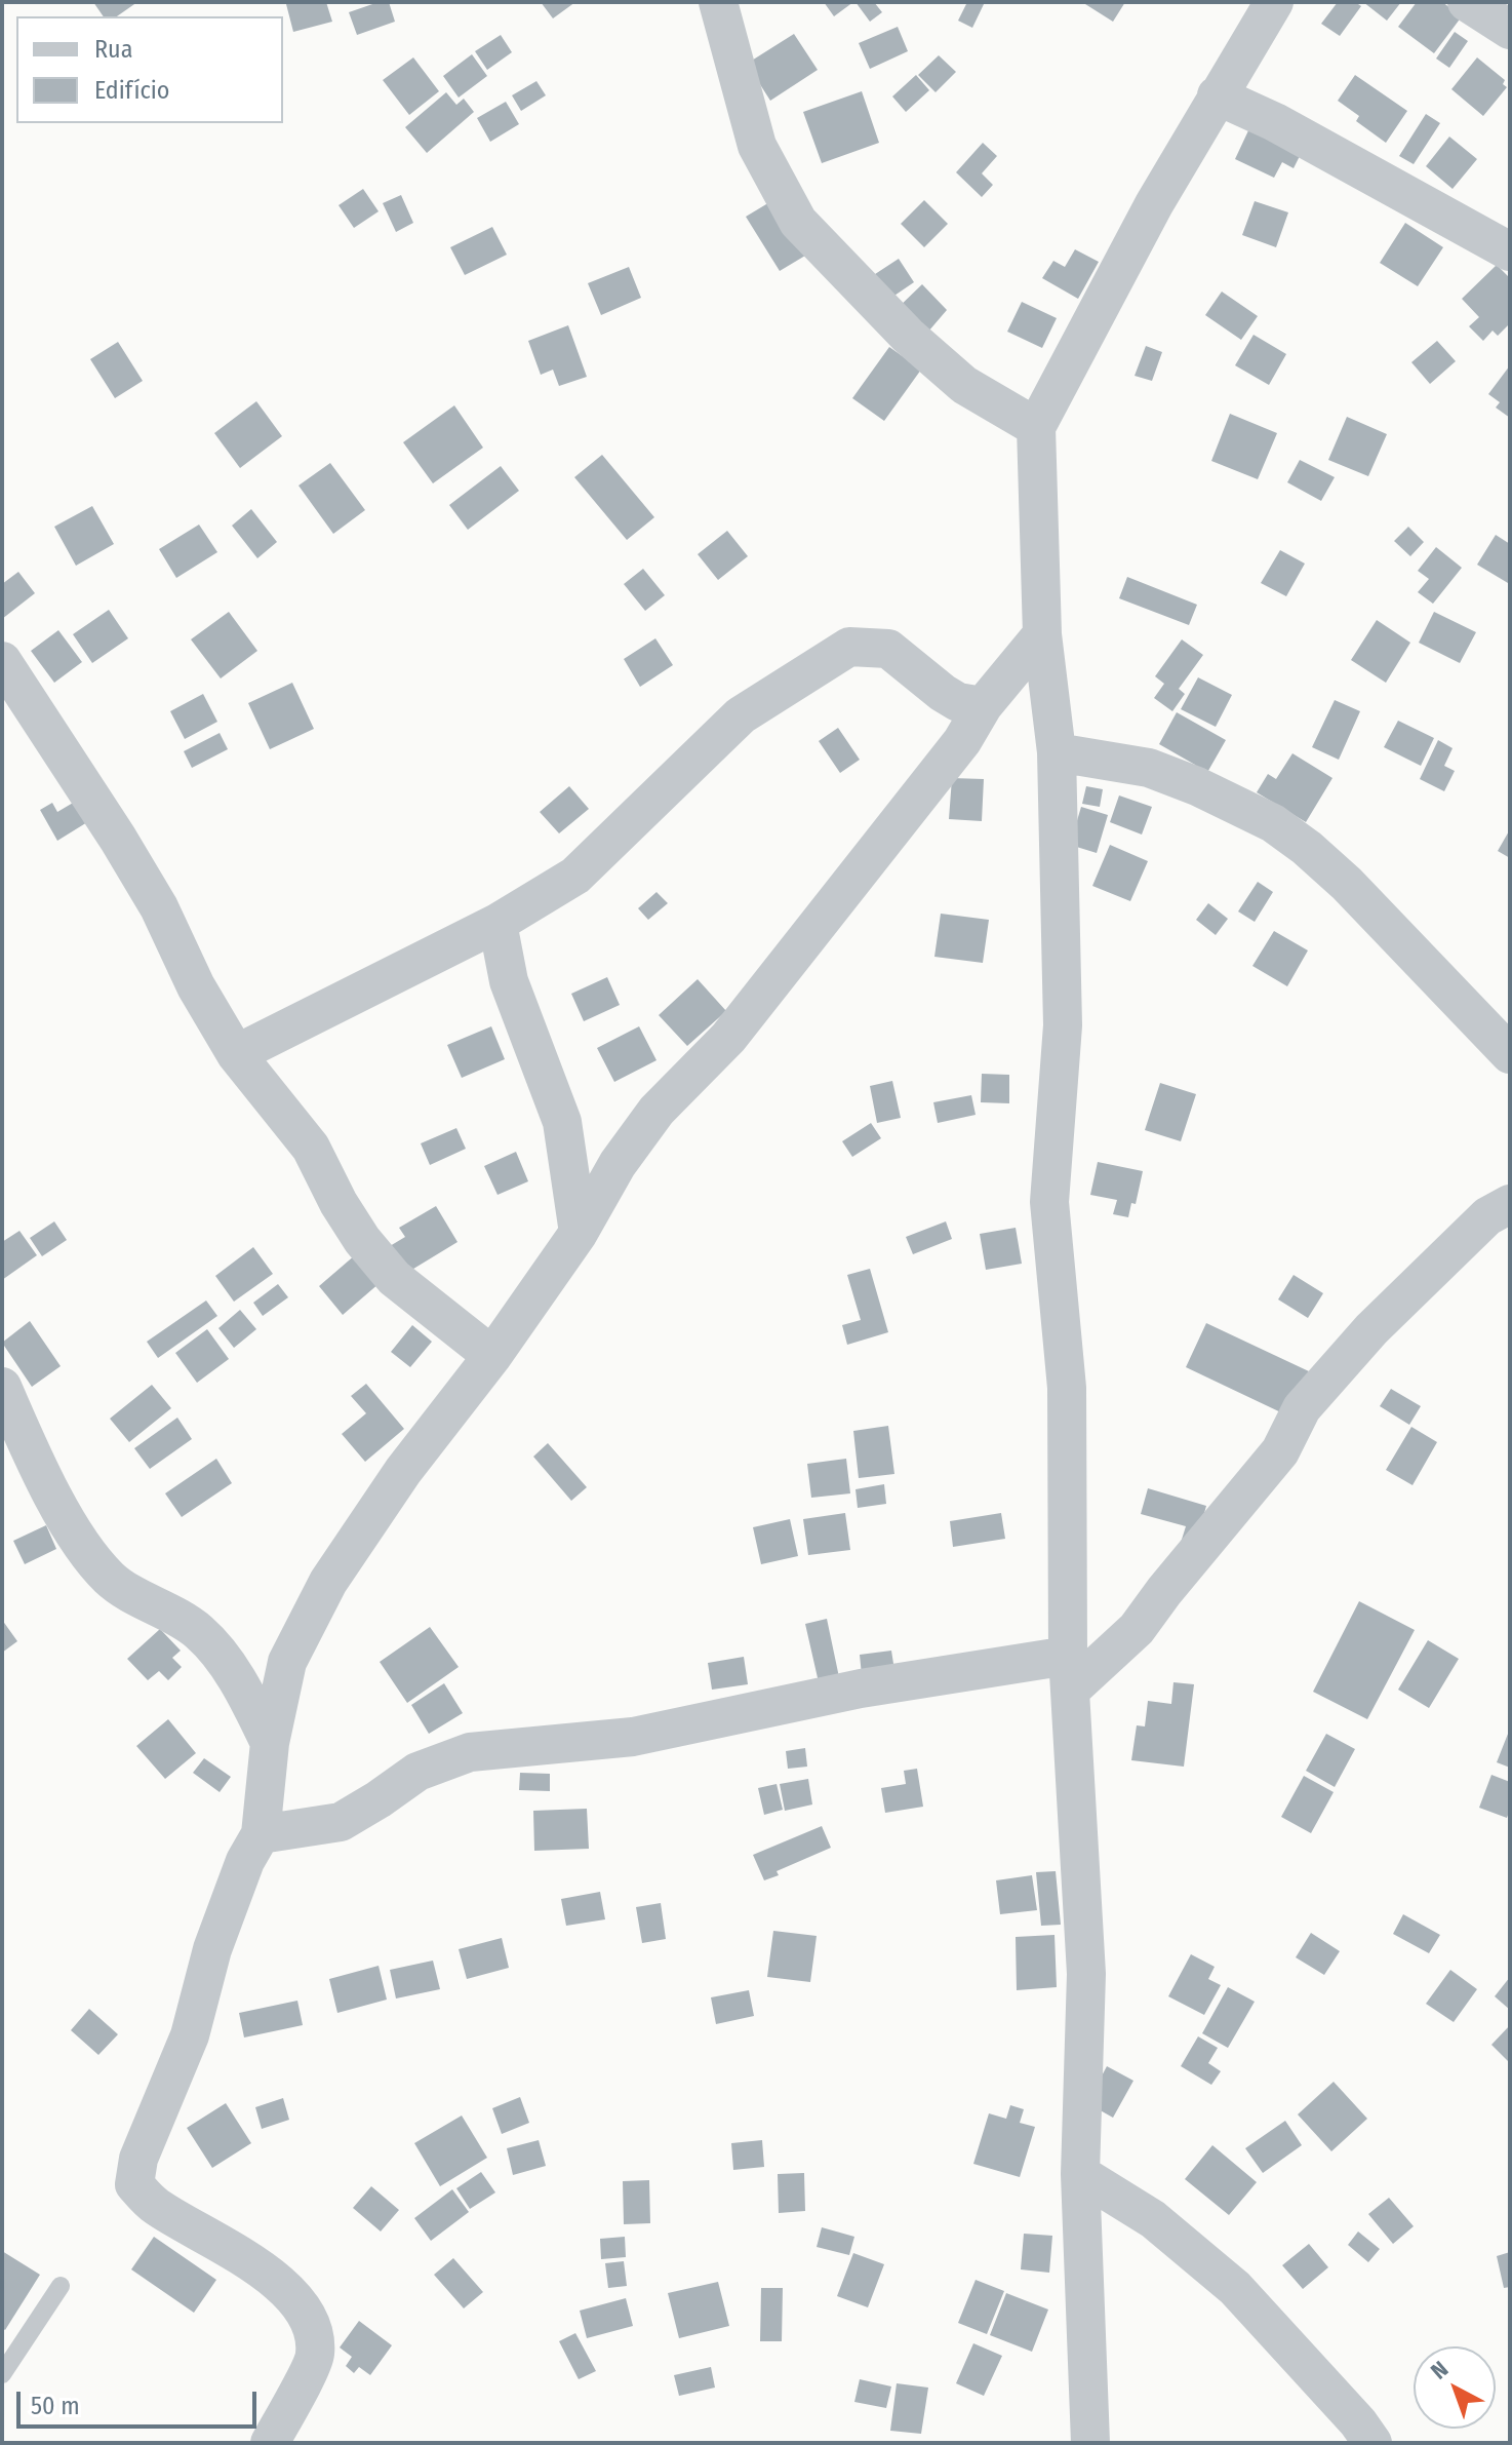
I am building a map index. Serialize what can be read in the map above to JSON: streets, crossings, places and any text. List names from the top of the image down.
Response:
{
  "legend": ["Rua", "Edifício"],
  "scale_bar": "50 m",
  "north": "top left"
}
